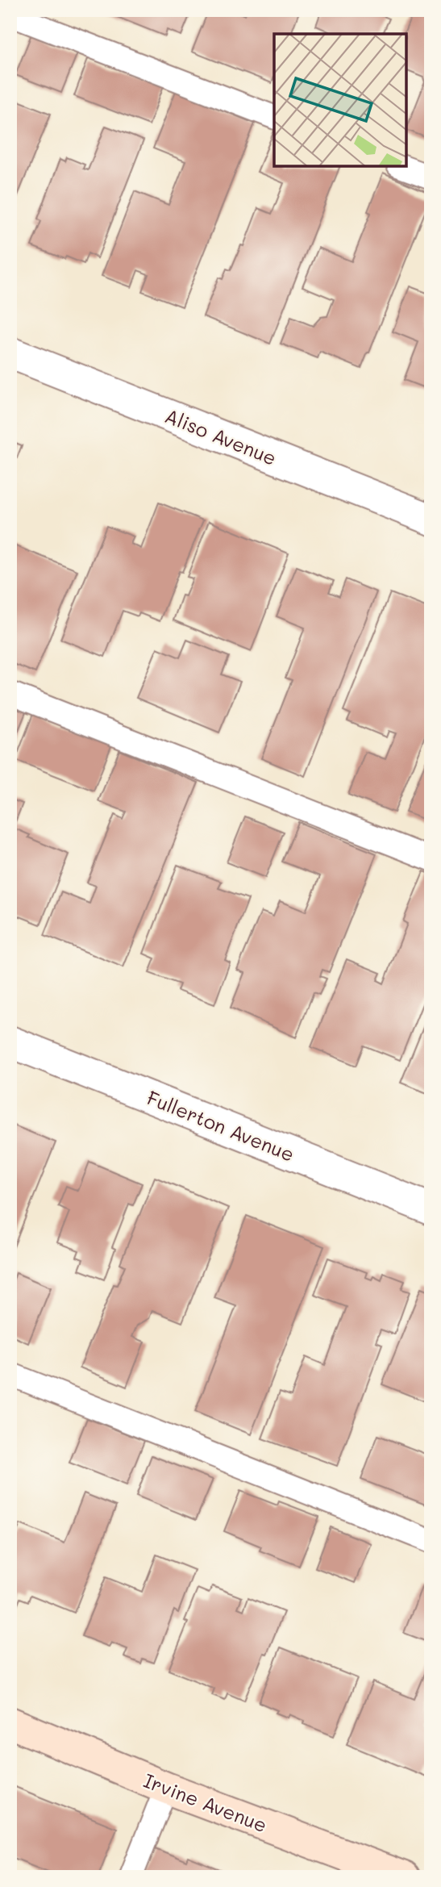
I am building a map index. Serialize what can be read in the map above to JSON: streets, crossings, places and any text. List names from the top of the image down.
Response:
{
  "streets": {
    "main road": ["Irvine Avenue"],
    "street": ["Aliso Avenue", "Fullerton Avenue"]
  }
}
